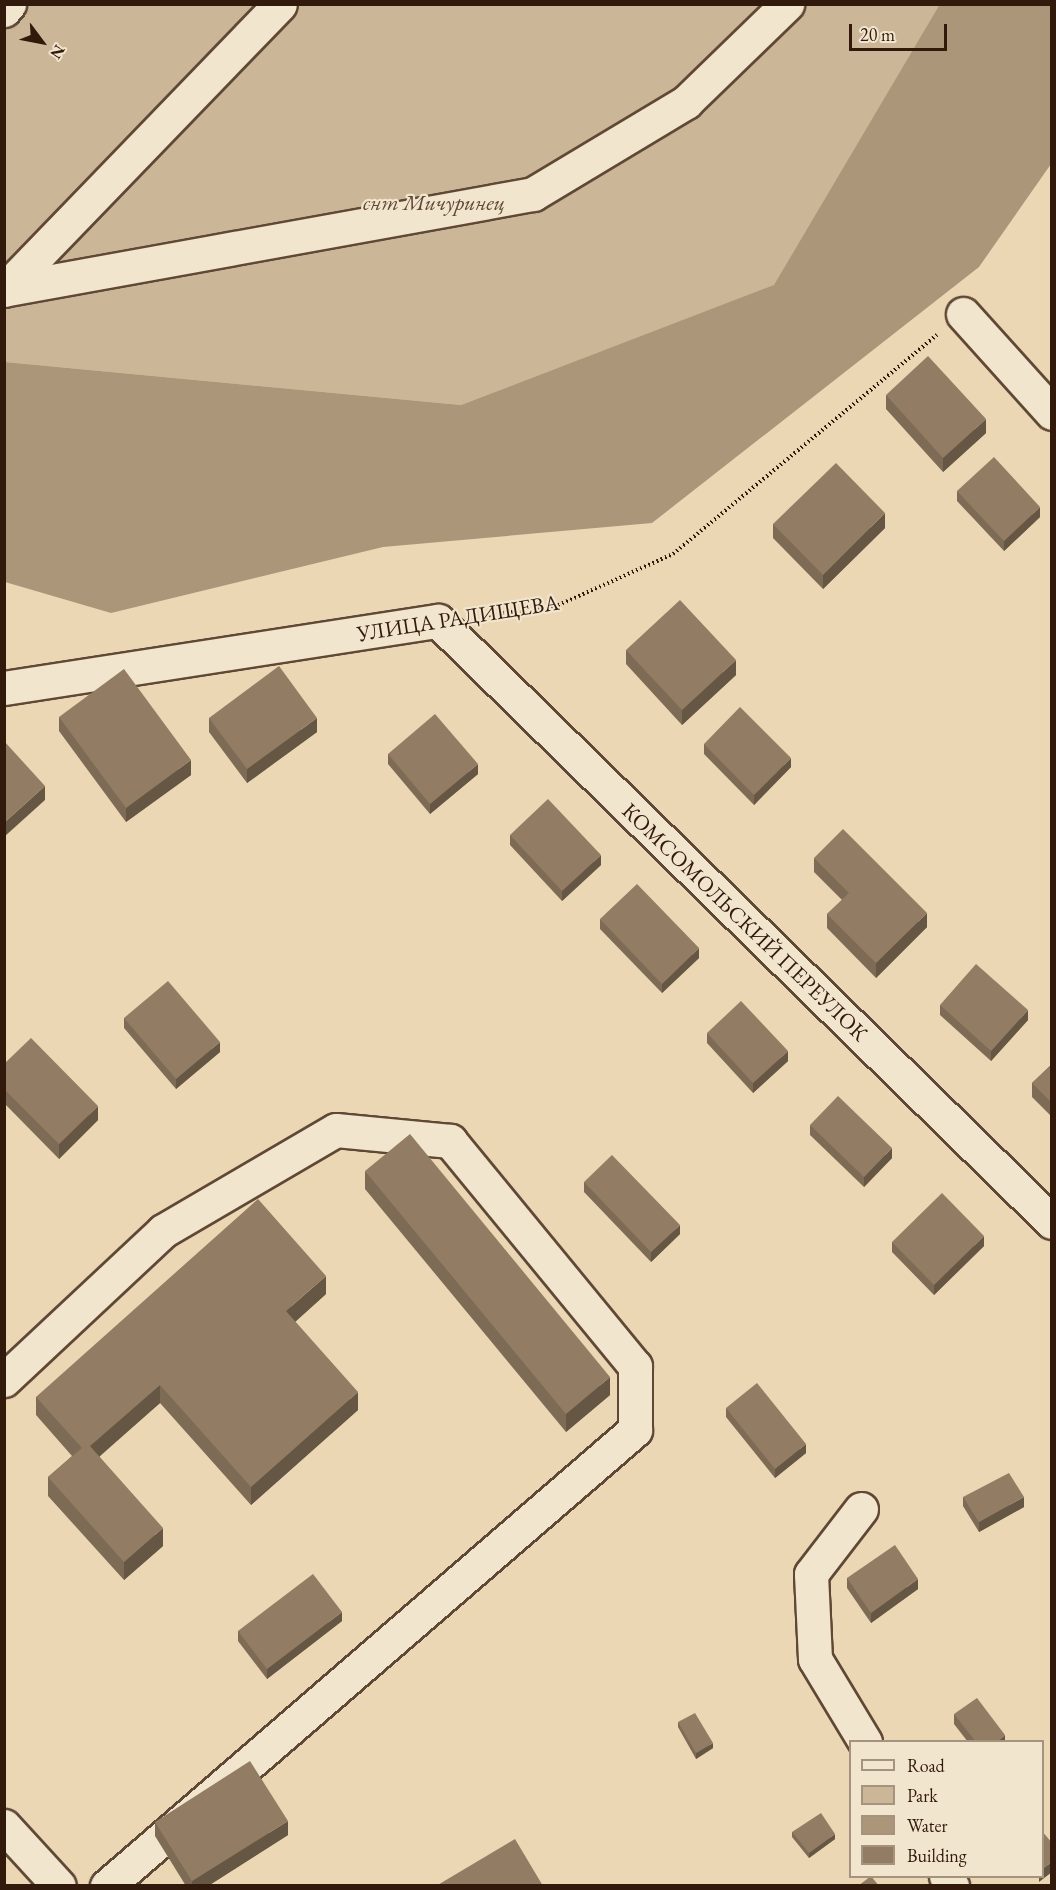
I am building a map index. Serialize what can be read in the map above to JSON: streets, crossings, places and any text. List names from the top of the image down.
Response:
{
  "streets": {
    "street": ["УЛИЦА РАДИЩЕВА", "КОМСОМОЛЬСКИЙ ПЕРЕУЛОК"]
  },
  "crossings": [
    ["УЛИЦА РАДИЩЕВА", "КОМСОМОЛЬСКИЙ ПЕРЕУЛОК"]
  ],
  "parks": ["снт Мичуринец"],
  "legend": [
    "Road",
    "Park",
    "Water",
    "Building"
  ],
  "scale_bar": "20 m",
  "north": "bottom right"
}
